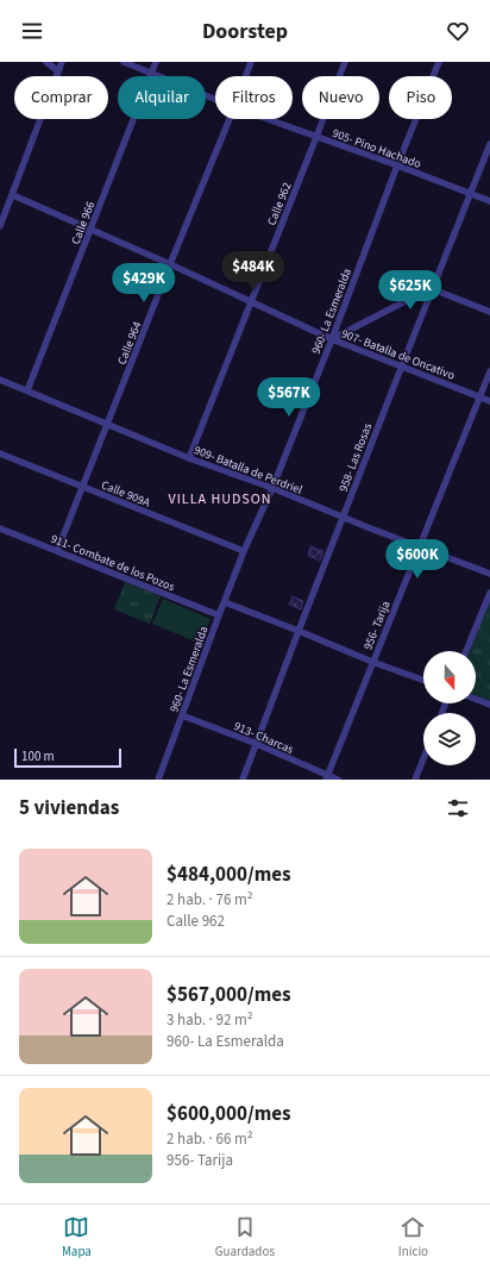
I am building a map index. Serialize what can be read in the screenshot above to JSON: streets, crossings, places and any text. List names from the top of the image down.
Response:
{
  "streets": {
    "street": [
      "905- Pino Hachado",
      "Calle 962",
      "Calle 966",
      "960- La Esmeralda",
      "Calle 964",
      "907- Batalla de Oncativo",
      "958- Las Rosas",
      "909- Batalla de Perdriel",
      "Calle 909A",
      "911- Combate de los Pozos",
      "956- Tarija",
      "913- Charcas"
    ]
  },
  "crossings": [
    ["905- Pino Hachado", "Calle 962"],
    ["905- Pino Hachado", "Calle 966"],
    ["905- Pino Hachado", "960- La Esmeralda"],
    ["905- Pino Hachado", "958- Las Rosas"],
    ["Calle 962", "907- Batalla de Oncativo"],
    ["Calle 962", "909- Batalla de Perdriel"],
    ["Calle 966", "907- Batalla de Oncativo"],
    ["Calle 966", "909- Batalla de Perdriel"],
    ["960- La Esmeralda", "907- Batalla de Oncativo"],
    ["960- La Esmeralda", "909- Batalla de Perdriel"],
    ["960- La Esmeralda", "Calle 909A"],
    ["960- La Esmeralda", "911- Combate de los Pozos"],
    ["960- La Esmeralda", "913- Charcas"],
    ["Calle 964", "907- Batalla de Oncativo"],
    ["Calle 964", "909- Batalla de Perdriel"],
    ["Calle 964", "Calle 909A"],
    ["Calle 964", "911- Combate de los Pozos"],
    ["907- Batalla de Oncativo", "958- Las Rosas"],
    ["907- Batalla de Oncativo", "956- Tarija"],
    ["958- Las Rosas", "909- Batalla de Perdriel"],
    ["958- Las Rosas", "913- Charcas"],
    ["909- Batalla de Perdriel", "956- Tarija"],
    ["956- Tarija", "913- Charcas"]
  ],
  "districts": ["VILLA HUDSON"],
  "scale_bar": "100 m",
  "north": "bottom",
  "page": {
    "header": "Doorstep",
    "chip": [
      "Comprar",
      "Alquilar",
      "Filtros",
      "Nuevo",
      "Piso"
    ],
    "price": [
      "$484K",
      "$429K",
      "$625K",
      "$567K",
      "$600K"
    ],
    "scale": "100 m",
    "heading": "5 viviendas",
    "list": [
      {
        "name": "$484,000/mes",
        "note": "2 hab. · 76 m² · Calle 962"
      },
      {
        "name": "$567,000/mes",
        "note": "3 hab. · 92 m² · 960- La Esmeralda"
      },
      {
        "name": "$600,000/mes",
        "note": "2 hab. · 66 m² · 956- Tarija"
      }
    ],
    "tabs": ["Mapa", "Guardados", "Inicio"]
  }
}
